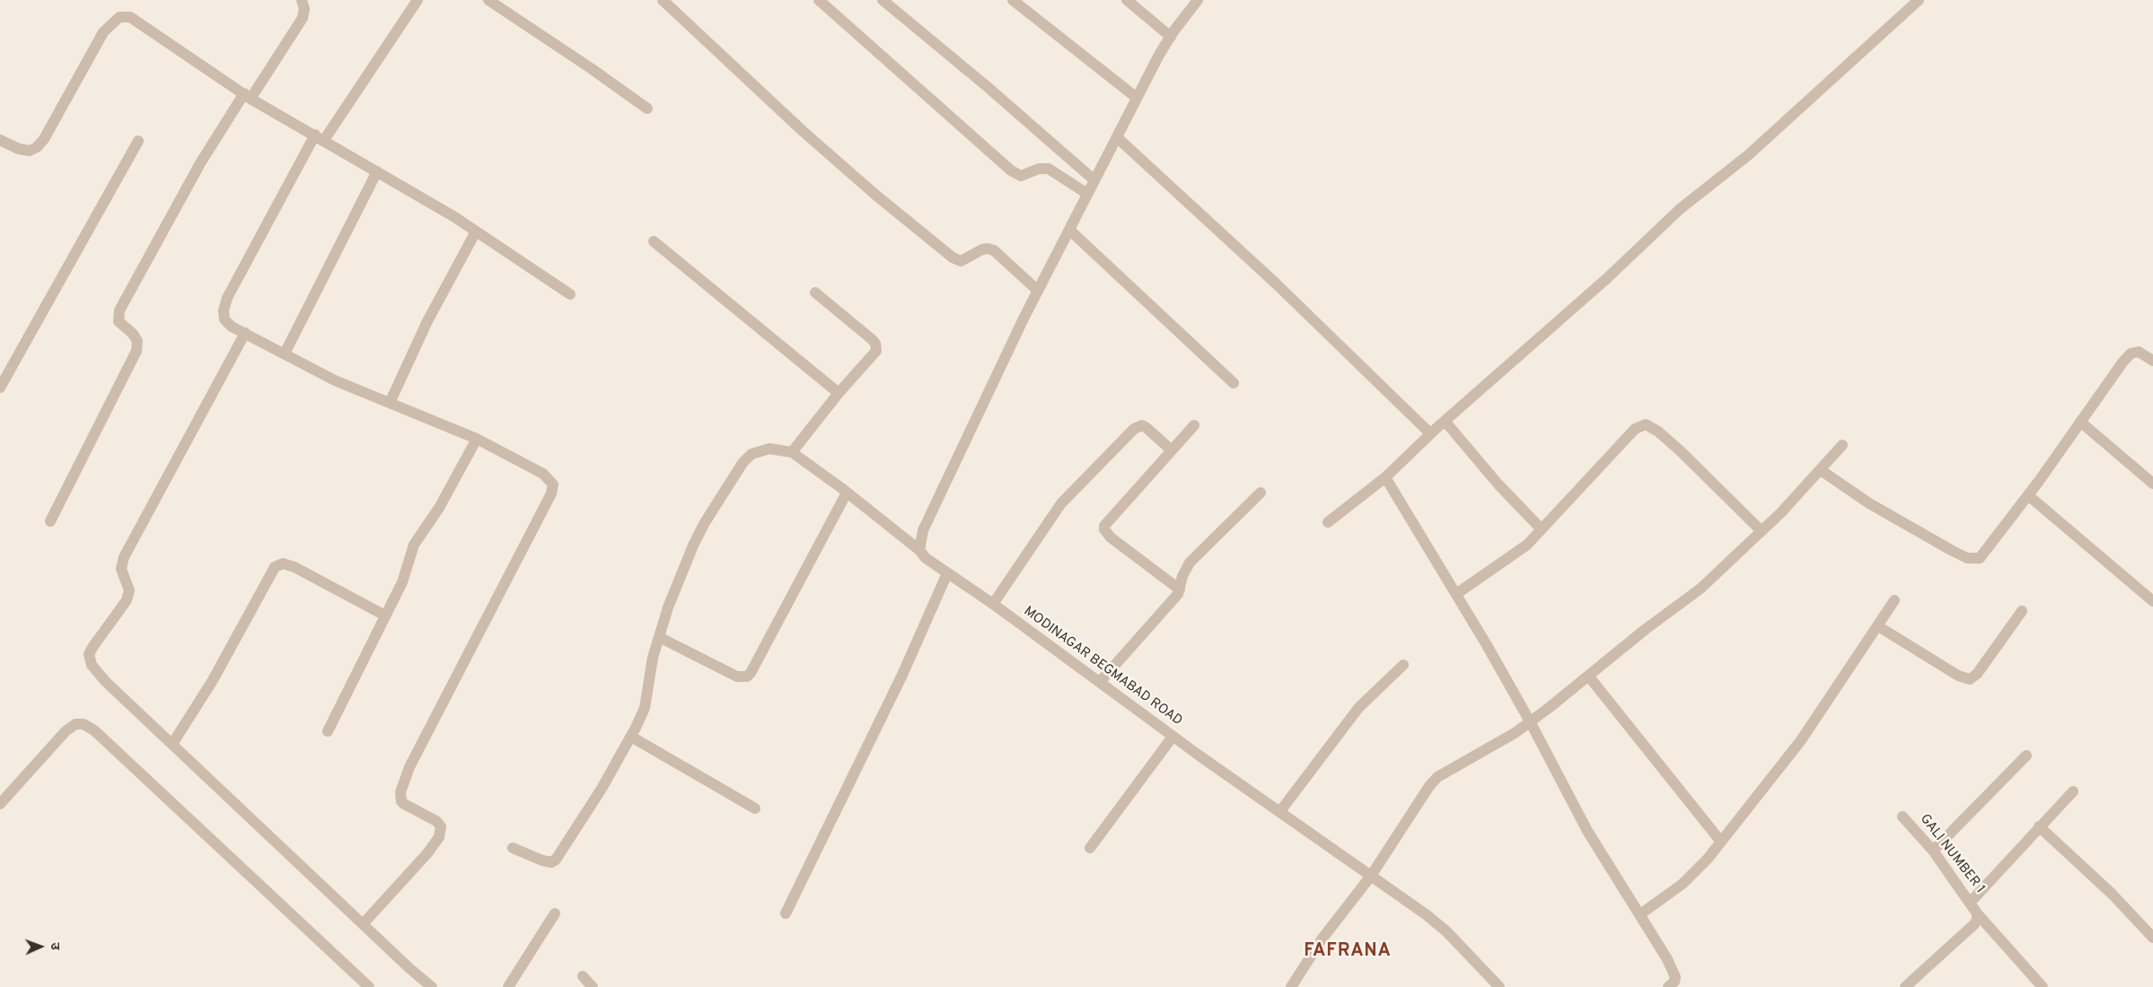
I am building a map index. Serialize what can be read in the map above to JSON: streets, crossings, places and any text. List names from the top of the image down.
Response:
{
  "streets": {
    "street": ["MODINAGAR BEGMABAD ROAD", "GALI NUMBER 1"]
  },
  "districts": ["FAFRANA"],
  "north": "right"
}
